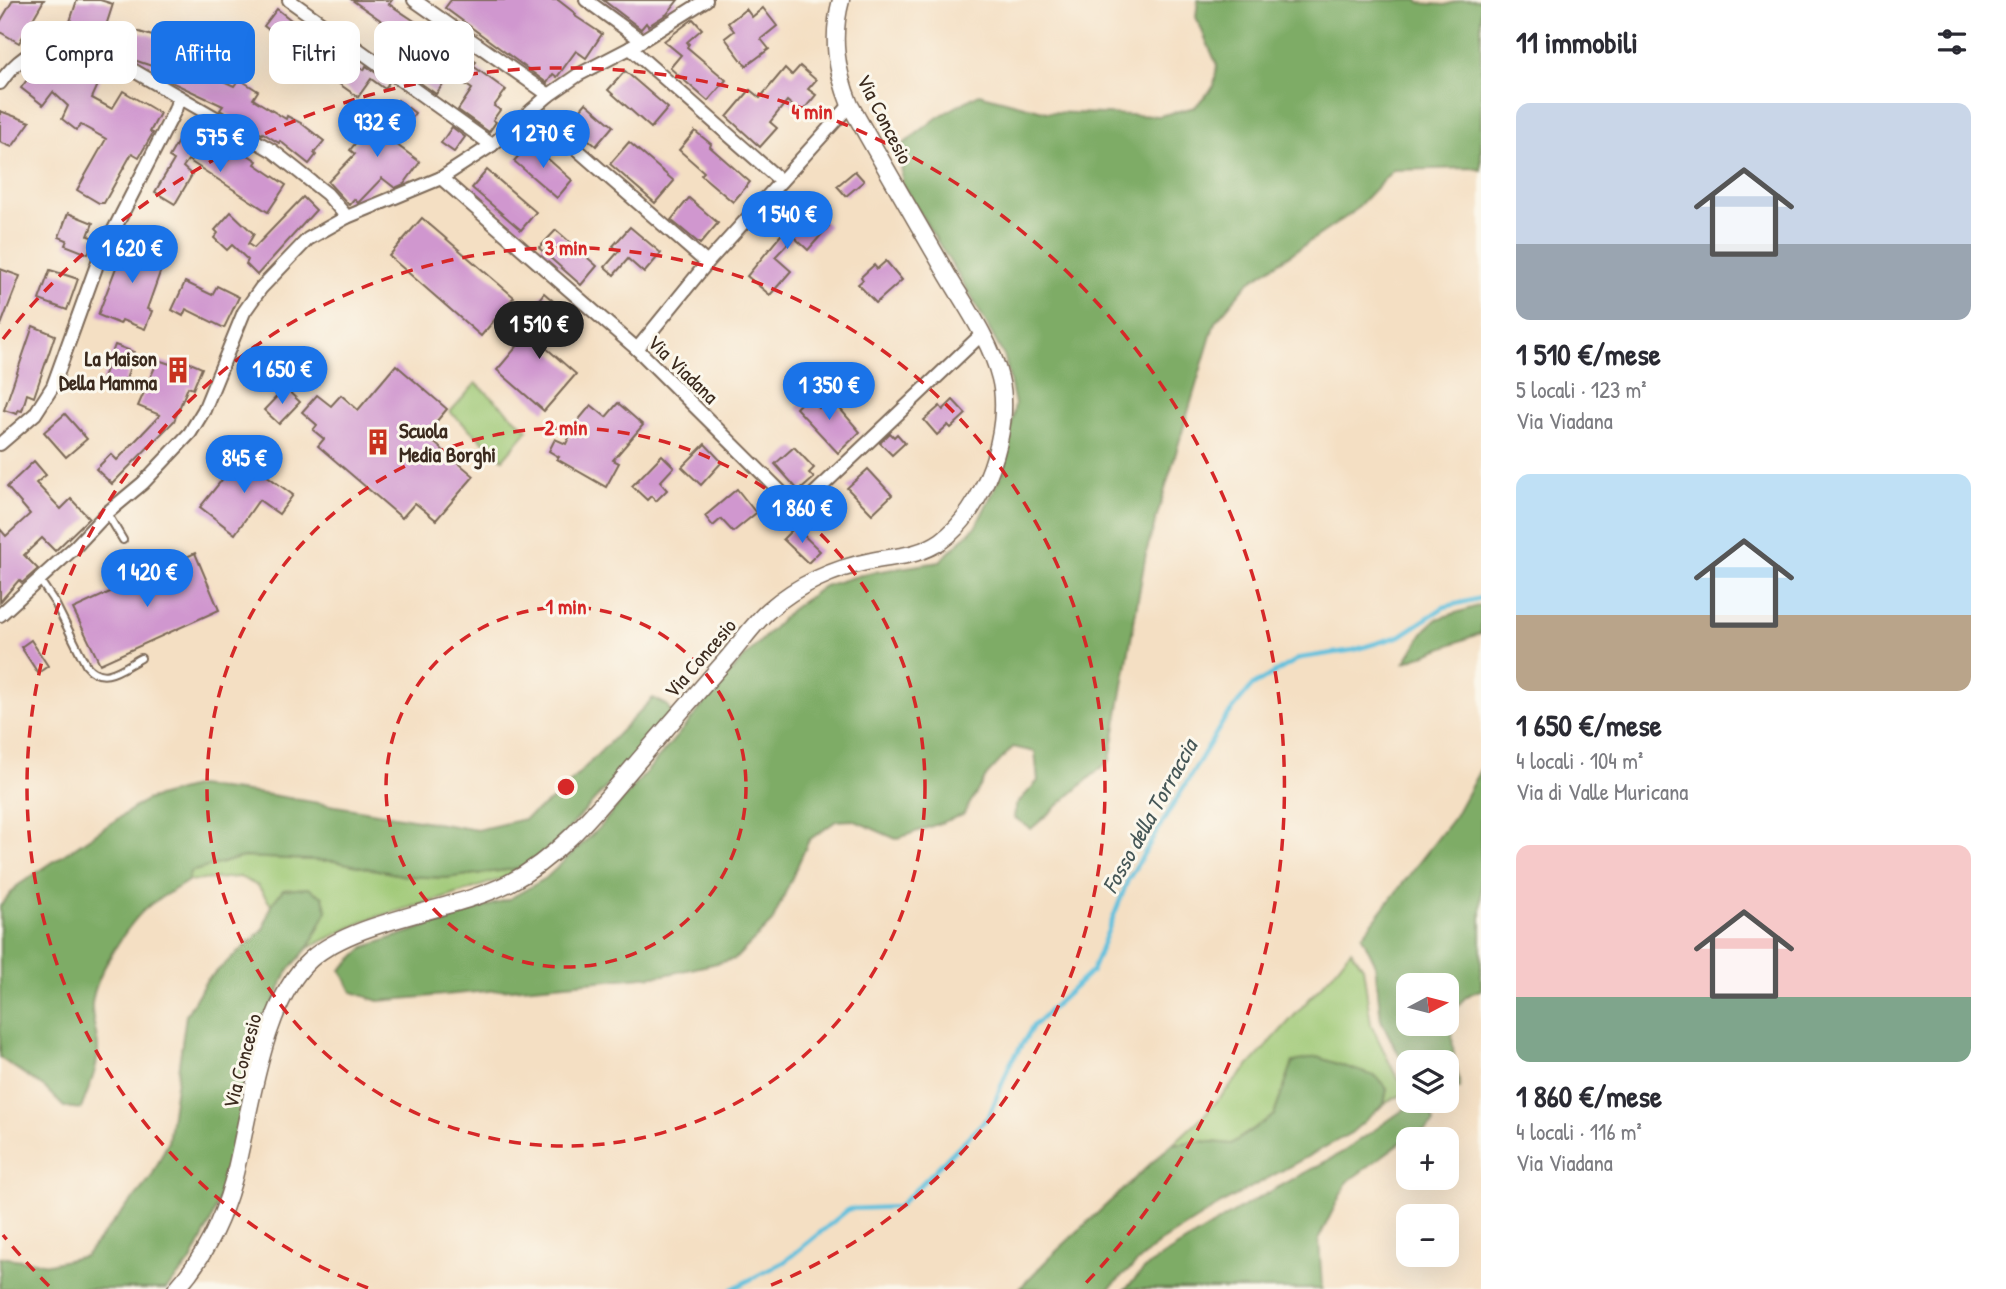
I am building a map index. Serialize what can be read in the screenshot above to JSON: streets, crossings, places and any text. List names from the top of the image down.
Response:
{
  "streets": {
    "street": ["Via Concesio", "Via Viadana"]
  },
  "crossings": [
    ["Via Concesio", "Via Viadana"]
  ],
  "water": ["Fosso della Torraccia"],
  "places": {
    "building": ["La Maison Della Mamma", "Scuola Media Borghi"]
  },
  "north": "right",
  "page": {
    "heading": "11 immobili",
    "chip": [
      "Compra",
      "Affitta",
      "Filtri",
      "Nuovo"
    ],
    "list": [
      {
        "name": "1 510 €/mese",
        "note": "5 locali · 123 m² · Via Viadana"
      },
      {
        "name": "1 650 €/mese",
        "note": "4 locali · 104 m² · Via di Valle Muricana"
      },
      {
        "name": "1 860 €/mese",
        "note": "4 locali · 116 m² · Via Viadana"
      }
    ],
    "price": [
      "932 €",
      "1 270 €",
      "575 €",
      "1 540 €",
      "1 620 €",
      "1 510 €",
      "1 650 €",
      "1 350 €",
      "845 €",
      "1 860 €",
      "1 420 €"
    ],
    "map_buttons": ["+", "−"]
  },
  "rings": [
    "4 min",
    "3 min",
    "2 min",
    "1 min"
  ]
}
